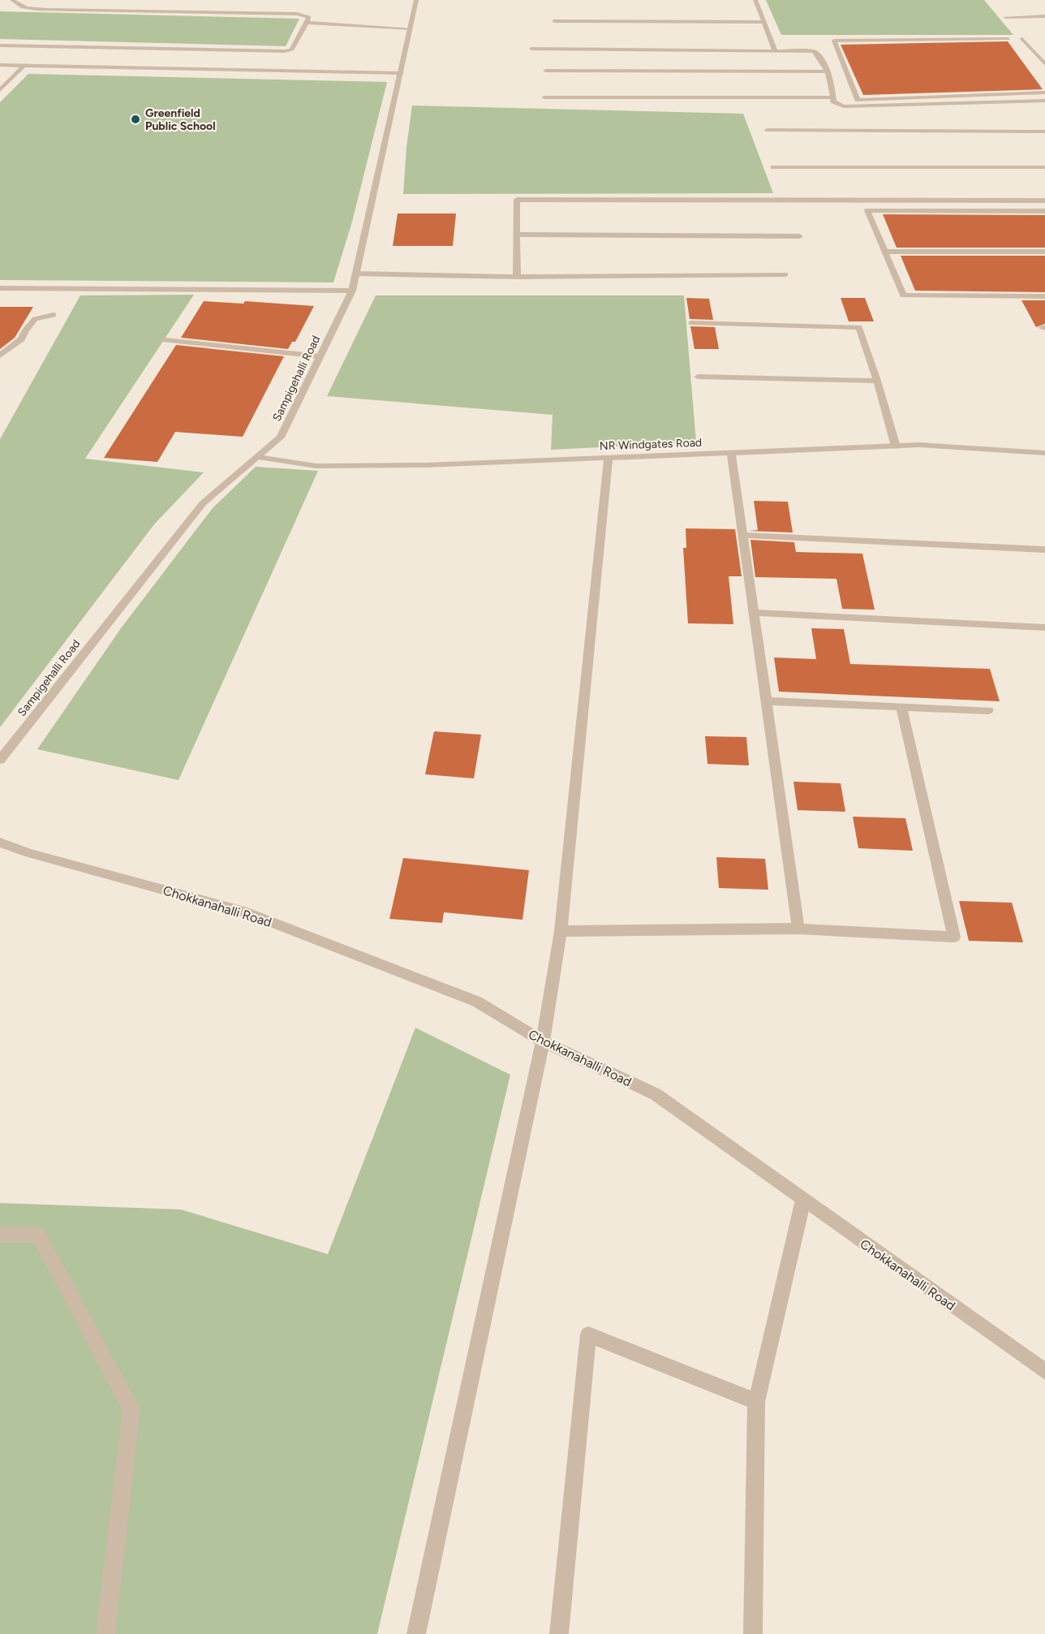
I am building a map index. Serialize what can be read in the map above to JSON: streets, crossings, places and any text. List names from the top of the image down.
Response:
{
  "streets": {
    "street": ["Sampigehalli Road", "NR Windgates Road", "Chokkanahalli Road"]
  },
  "crossings": [
    ["Sampigehalli Road", "NR Windgates Road"]
  ],
  "places": ["Greenfield Public School"]
}
